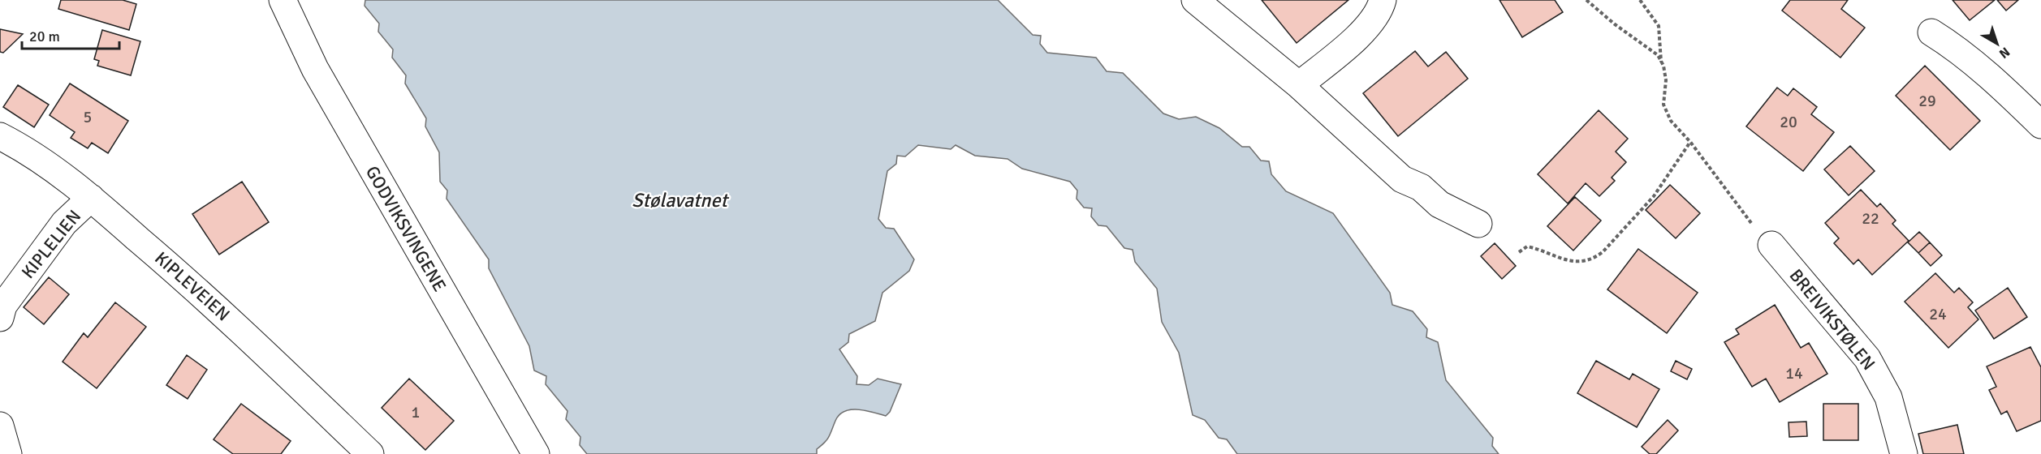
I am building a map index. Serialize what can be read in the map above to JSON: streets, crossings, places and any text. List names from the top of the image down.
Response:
{
  "streets": {
    "street": [
      "GODVIKSVINGENE",
      "KIPLELIEN",
      "KIPLEVEIEN",
      "BREIVIKSTØLEN"
    ]
  },
  "crossings": [
    ["KIPLELIEN", "KIPLEVEIEN"]
  ],
  "water": ["Stølavatnet"],
  "house_numbers": [
    "29",
    "5",
    "20",
    "22",
    "24",
    "14",
    "1"
  ],
  "scale_bar": "20 m",
  "north": "bottom right"
}
